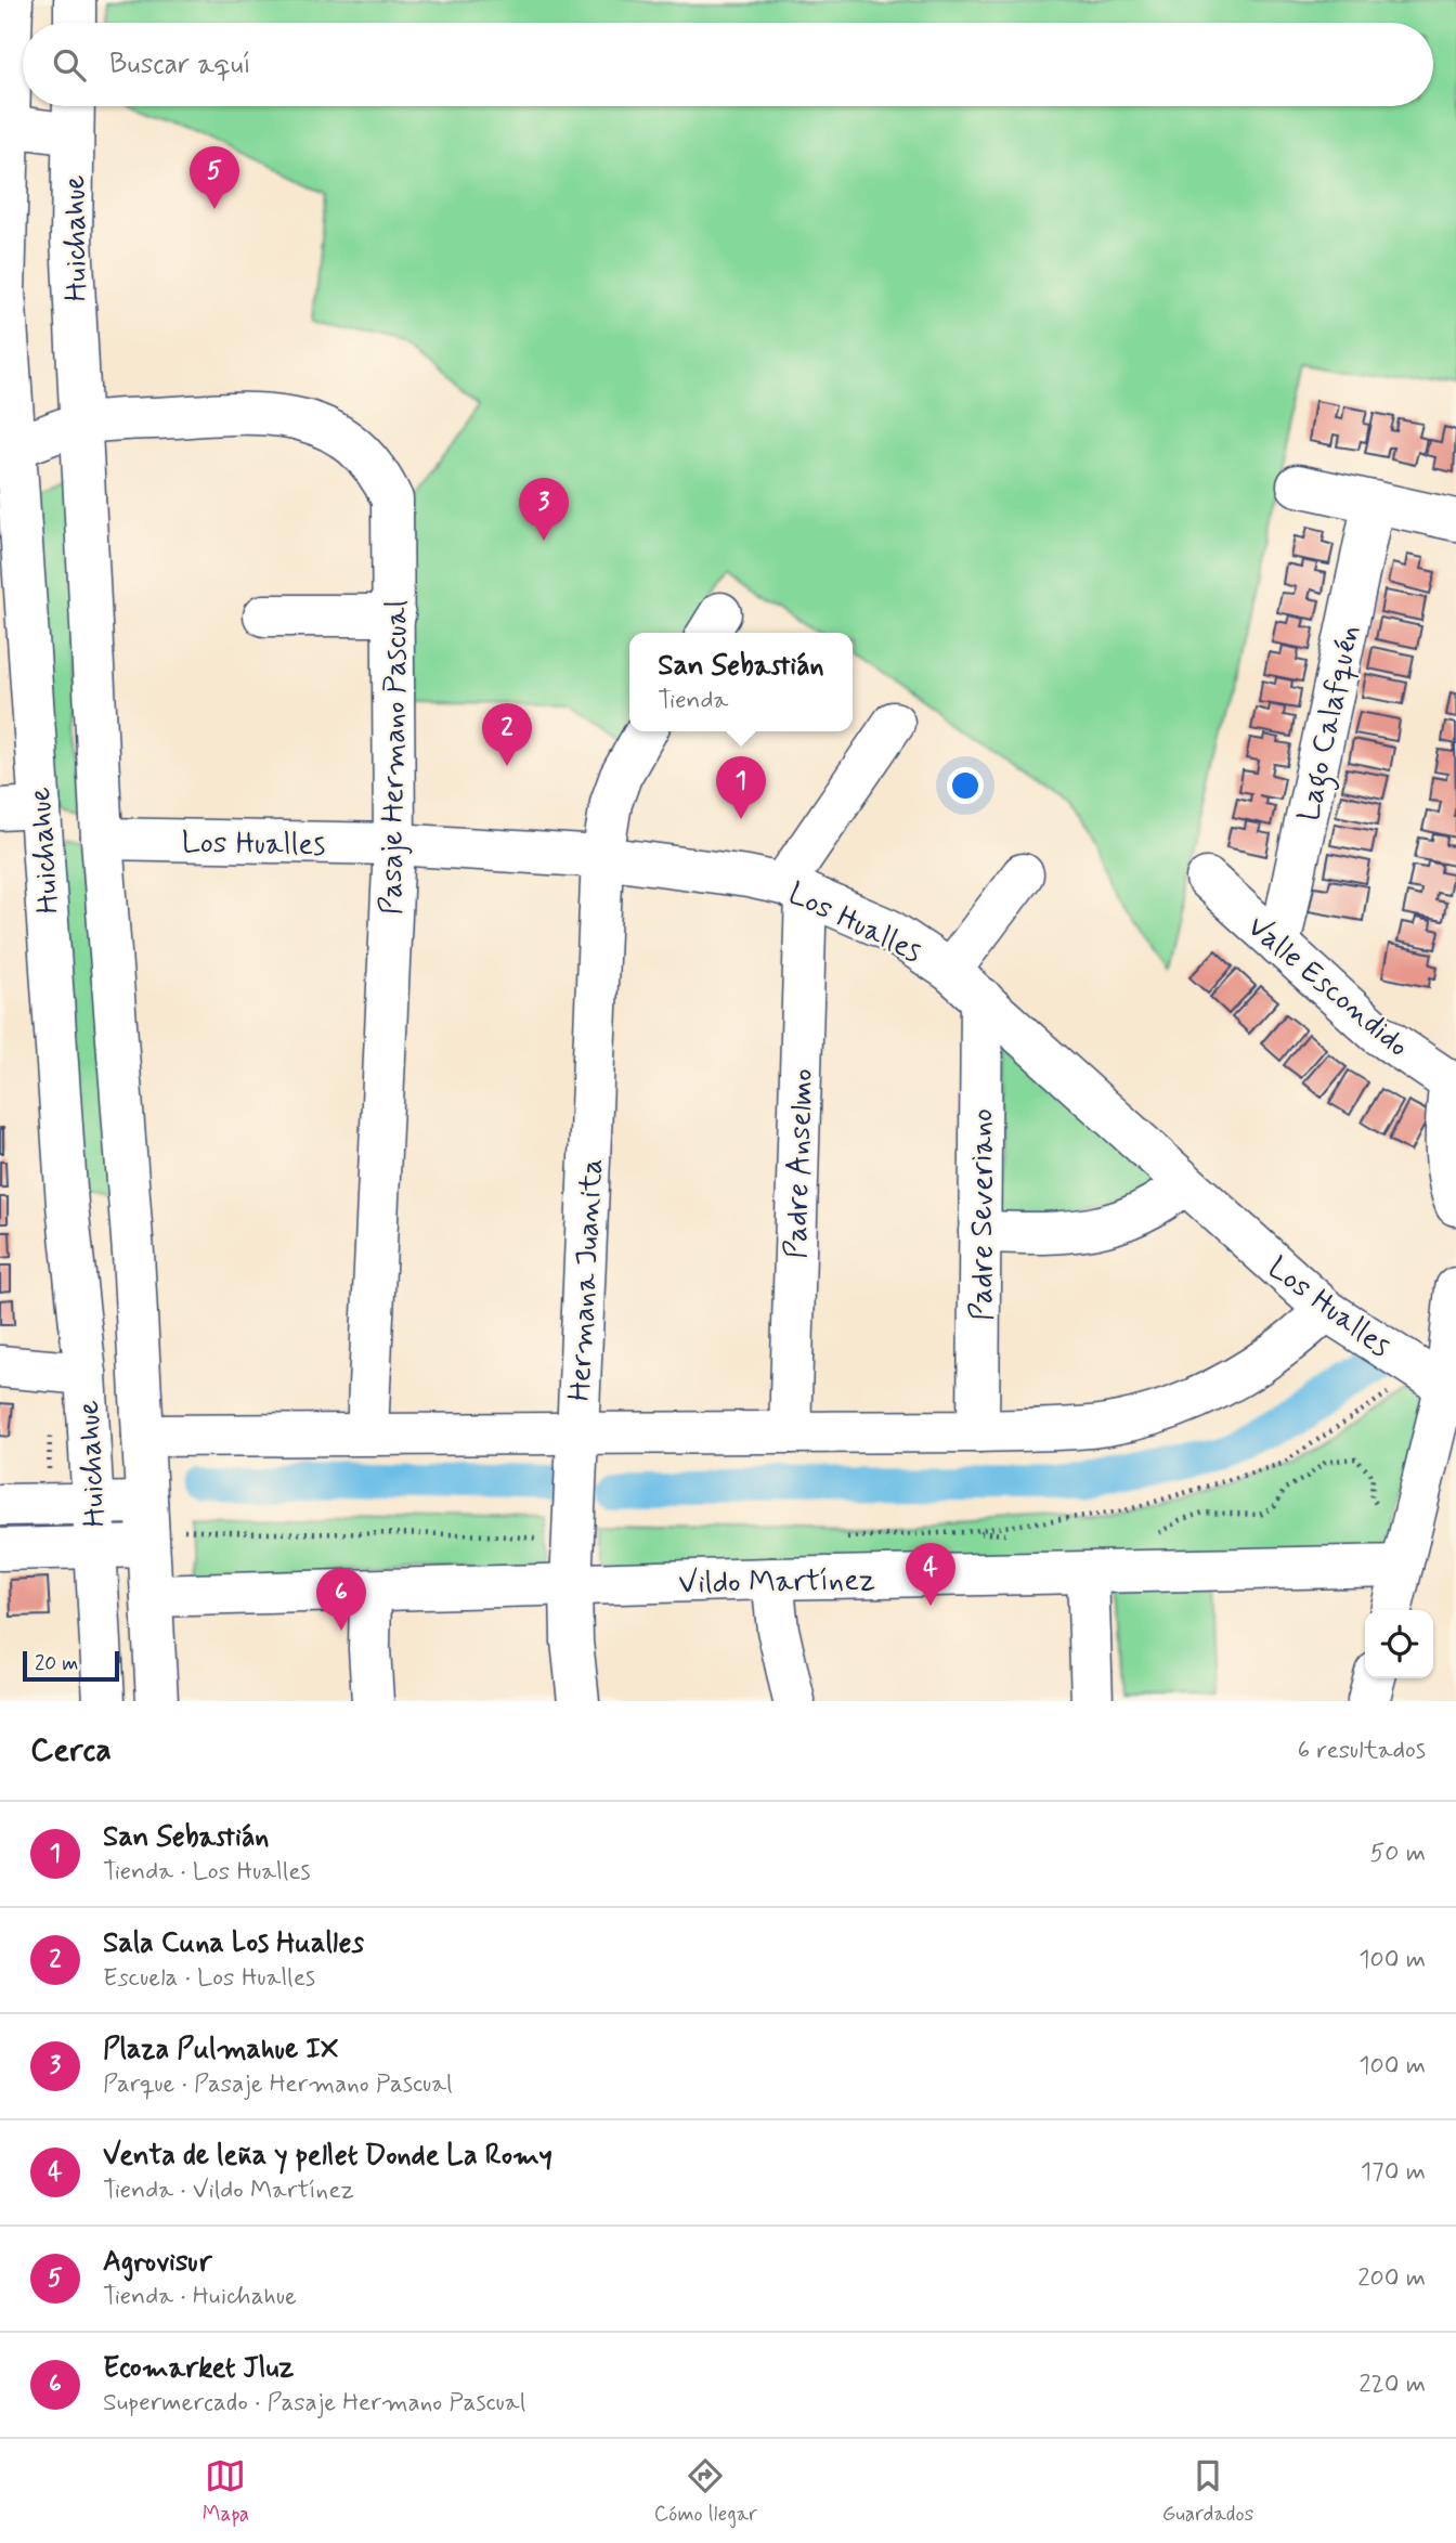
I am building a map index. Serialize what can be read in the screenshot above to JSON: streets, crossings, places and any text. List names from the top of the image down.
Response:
{
  "streets": {
    "street": [
      "Huichahue",
      "Lago Calafquén",
      "Pasaje Hermano Pascual",
      "Los Hualles",
      "Valle Escondido",
      "Padre Anselmo",
      "Padre Severiano",
      "Hermana Juanita",
      "Vildo Martínez"
    ]
  },
  "crossings": [
    ["Huichahue", "Pasaje Hermano Pascual"],
    ["Huichahue", "Los Hualles"],
    ["Huichahue", "Vildo Martínez"],
    ["Lago Calafquén", "Valle Escondido"],
    ["Pasaje Hermano Pascual", "Los Hualles"],
    ["Los Hualles", "Padre Anselmo"],
    ["Los Hualles", "Padre Severiano"],
    ["Los Hualles", "Hermana Juanita"],
    ["Hermana Juanita", "Vildo Martínez"]
  ],
  "scale_bar": "20 m",
  "page": {
    "search": "Buscar aquí",
    "pins": [
      "5",
      "3",
      "2",
      "1",
      "4",
      "6"
    ],
    "popup": ["San Sebastián", "Tienda"],
    "scale": "20 m",
    "heading": ["Cerca", "6 resultados"],
    "list": [
      {
        "mark": "1",
        "name": "San Sebastián",
        "note": "Tienda · Los Hualles",
        "value": "50 m"
      },
      {
        "mark": "2",
        "name": "Sala Cuna Los Hualles",
        "note": "Escuela · Los Hualles",
        "value": "100 m"
      },
      {
        "mark": "3",
        "name": "Plaza Pulmahue IX",
        "note": "Parque · Pasaje Hermano Pascual",
        "value": "100 m"
      },
      {
        "mark": "4",
        "name": "Venta de leña y pellet Donde La Romy",
        "note": "Tienda · Vildo Martínez",
        "value": "170 m"
      },
      {
        "mark": "5",
        "name": "Agrovisur",
        "note": "Tienda · Huichahue",
        "value": "200 m"
      },
      {
        "mark": "6",
        "name": "Ecomarket Jluz",
        "note": "Supermercado · Pasaje Hermano Pascual",
        "value": "220 m"
      }
    ],
    "nav": ["Mapa", "Cómo llegar", "Guardados"]
  }
}
